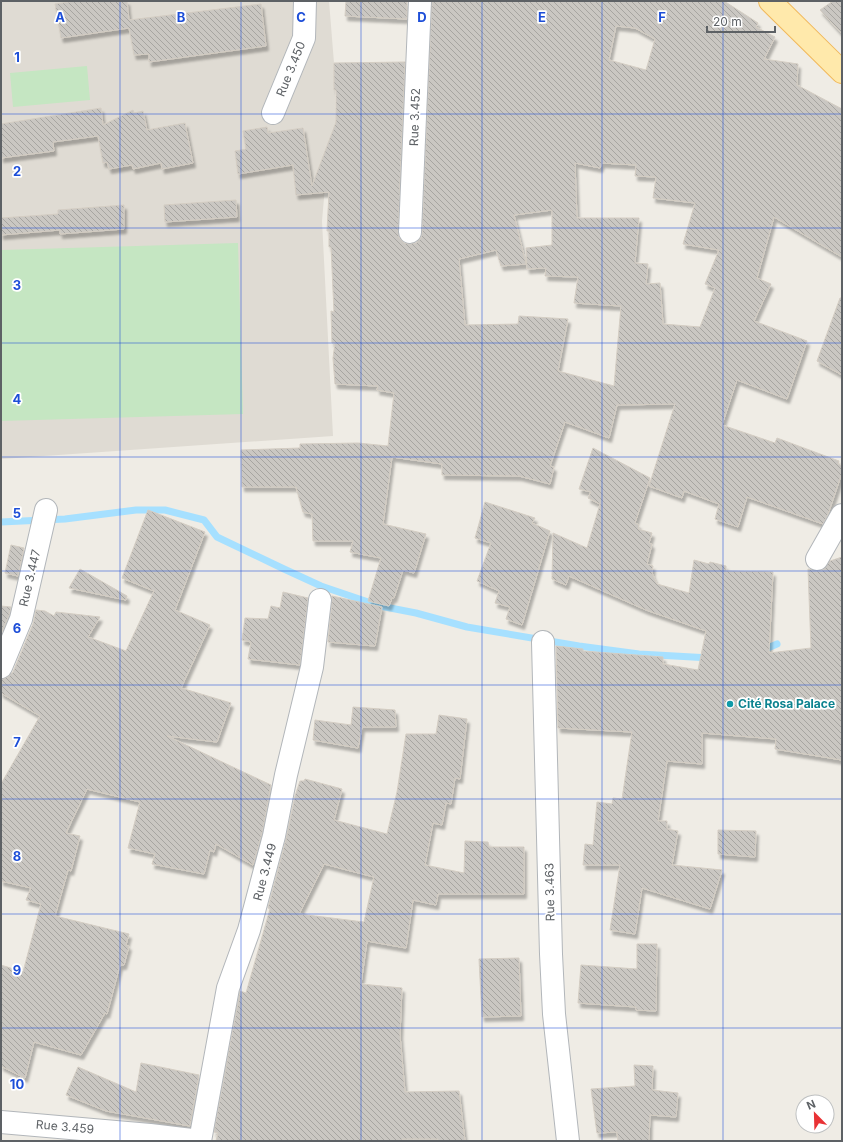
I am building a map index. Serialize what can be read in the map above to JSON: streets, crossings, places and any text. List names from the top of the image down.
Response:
{
  "streets": {
    "street": [
      "Rue 3.450",
      "Rue 3.452",
      "Rue 3.447",
      "Rue 3.449",
      "Rue 3.463",
      "Rue 3.459"
    ]
  },
  "crossings": [
    ["Rue 3.449", "Rue 3.459"]
  ],
  "places": ["Cité Rosa Palace"],
  "scale_bar": "20 m",
  "north": "top left",
  "grid": {
    "columns": [
      "A",
      "B",
      "C",
      "D",
      "E",
      "F"
    ],
    "rows": [
      "1",
      "2",
      "3",
      "4",
      "5",
      "6",
      "7",
      "8",
      "9",
      "10"
    ]
  }
}
